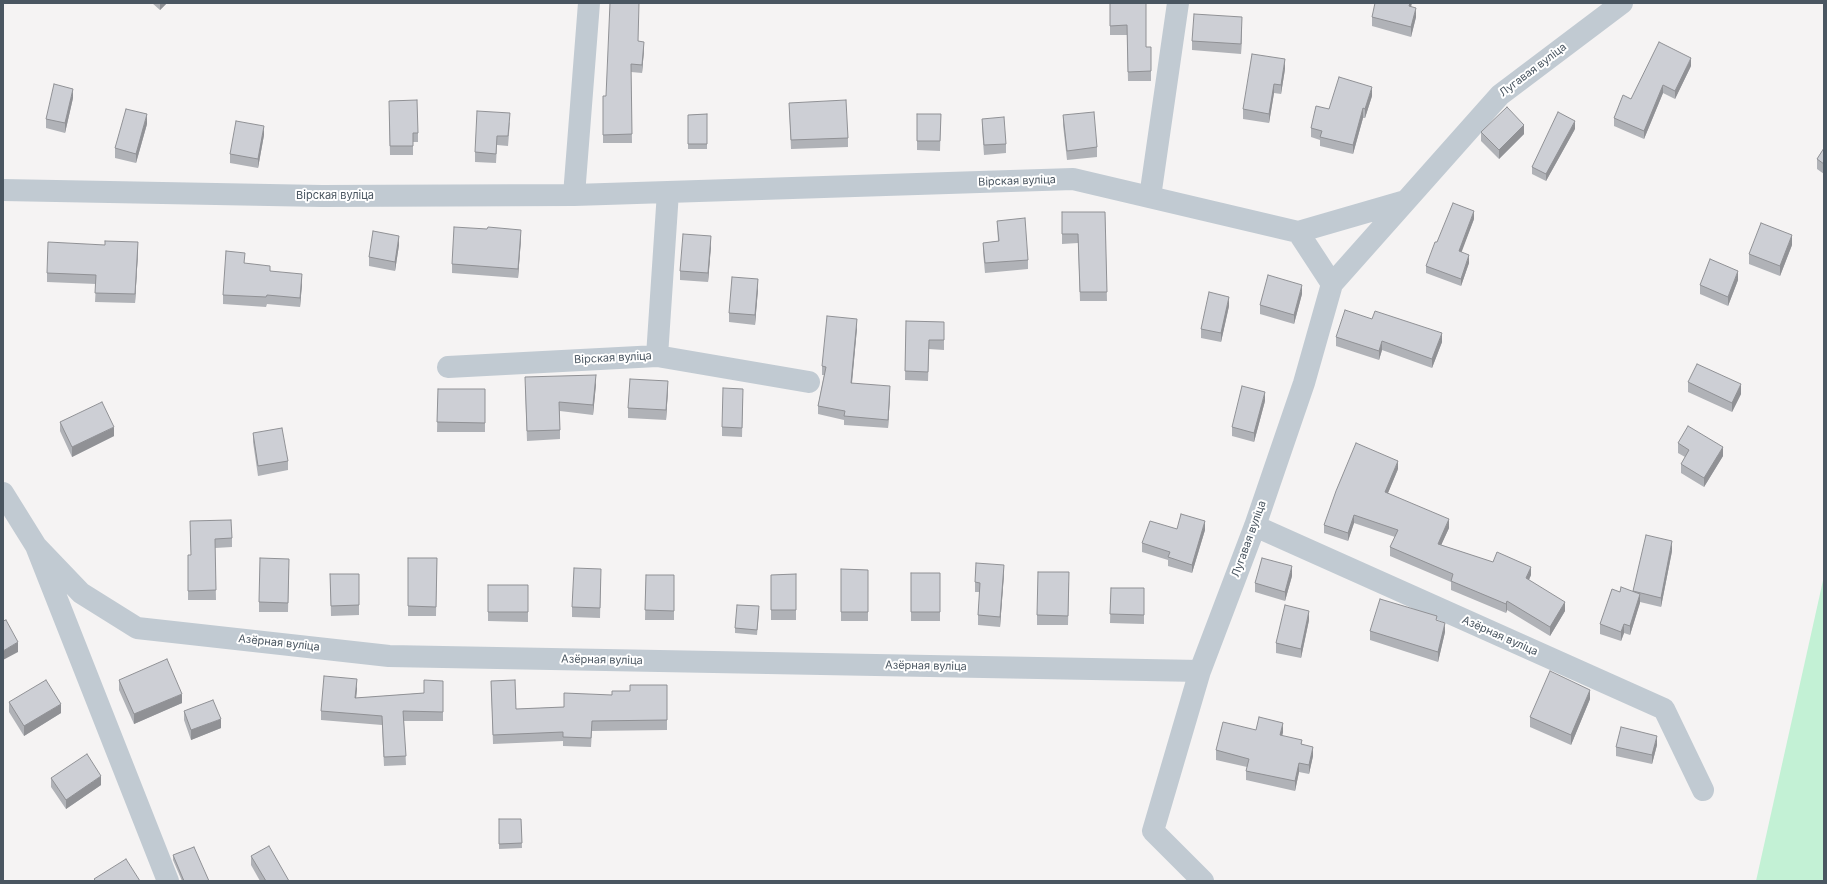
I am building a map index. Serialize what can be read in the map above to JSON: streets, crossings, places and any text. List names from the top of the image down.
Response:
{
  "streets": {
    "street": ["Лугавая вуліца", "Вірская вуліца", "Азёрная вуліца"]
  },
  "crossings": [
    ["Лугавая вуліца", "Азёрная вуліца"]
  ]
}
